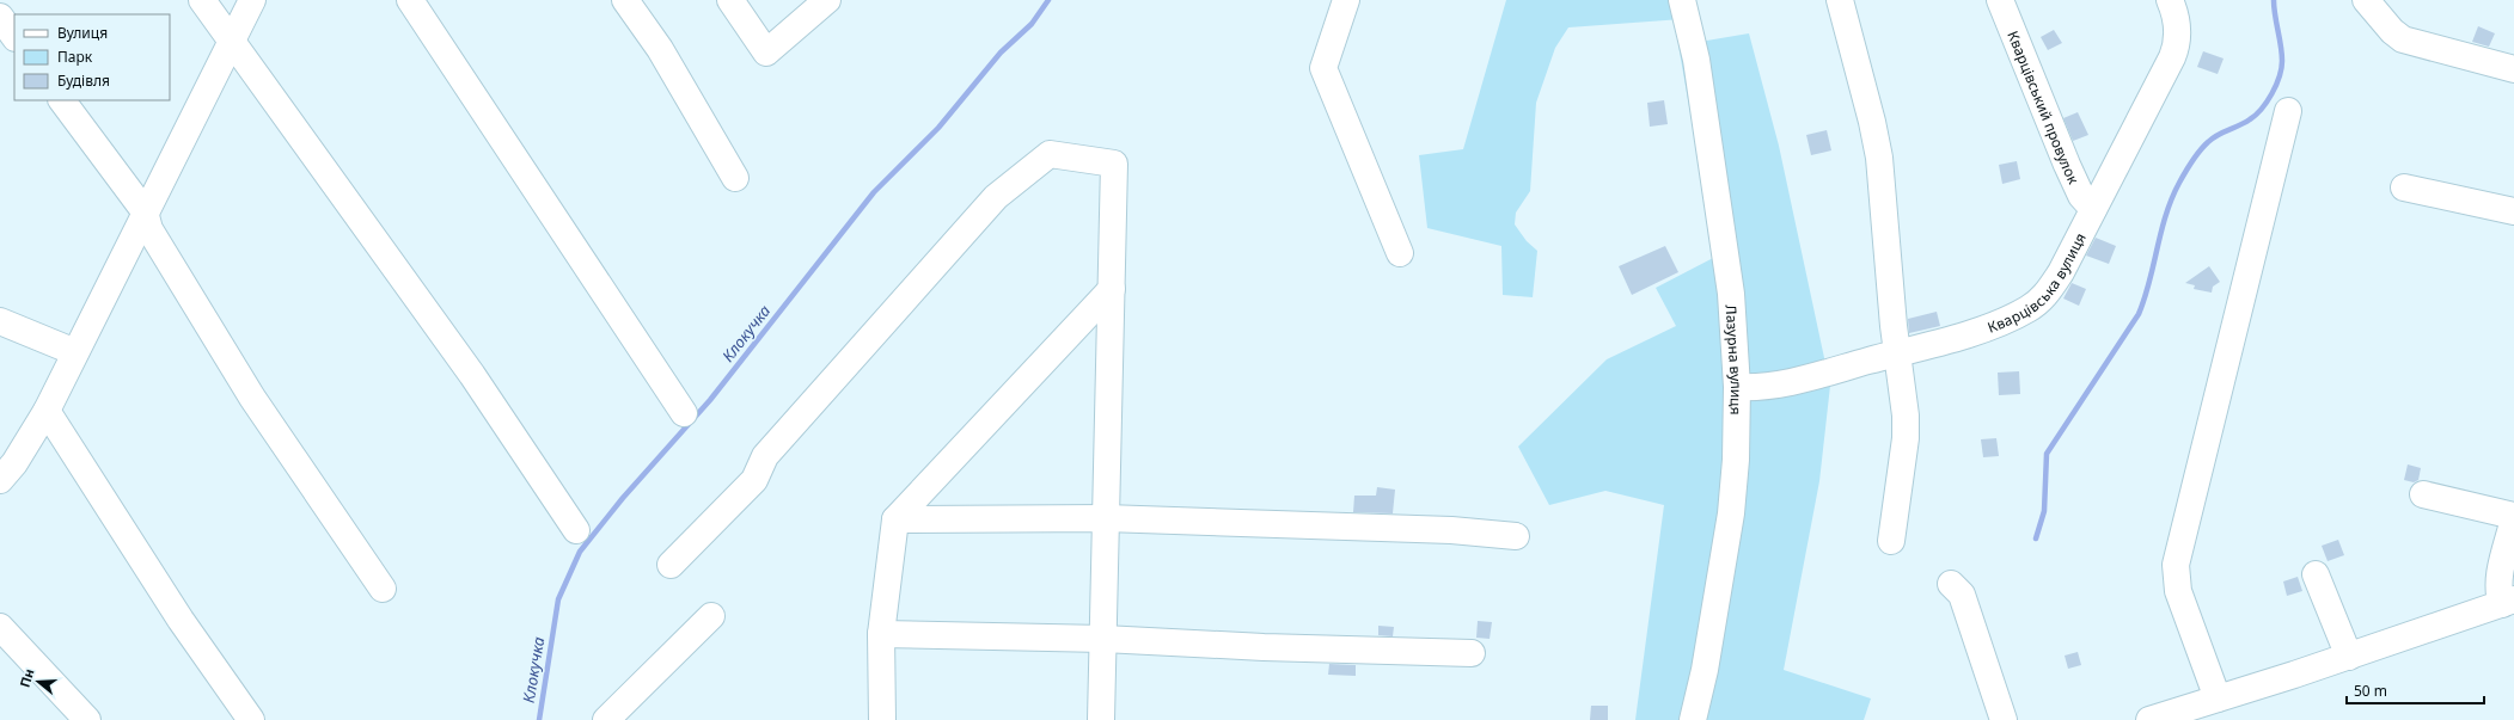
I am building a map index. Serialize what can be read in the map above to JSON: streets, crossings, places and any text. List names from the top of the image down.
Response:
{
  "streets": {
    "street": ["Кварцівський провулок", "Кварцівська вулиця", "Лазурна вулиця"]
  },
  "crossings": [
    ["Кварцівський провулок", "Кварцівська вулиця"],
    ["Кварцівська вулиця", "Лазурна вулиця"]
  ],
  "water": ["Клокучка"],
  "legend": ["Вулиця", "Парк", "Будівля"],
  "scale_bar": "50 m",
  "north": "left"
}
